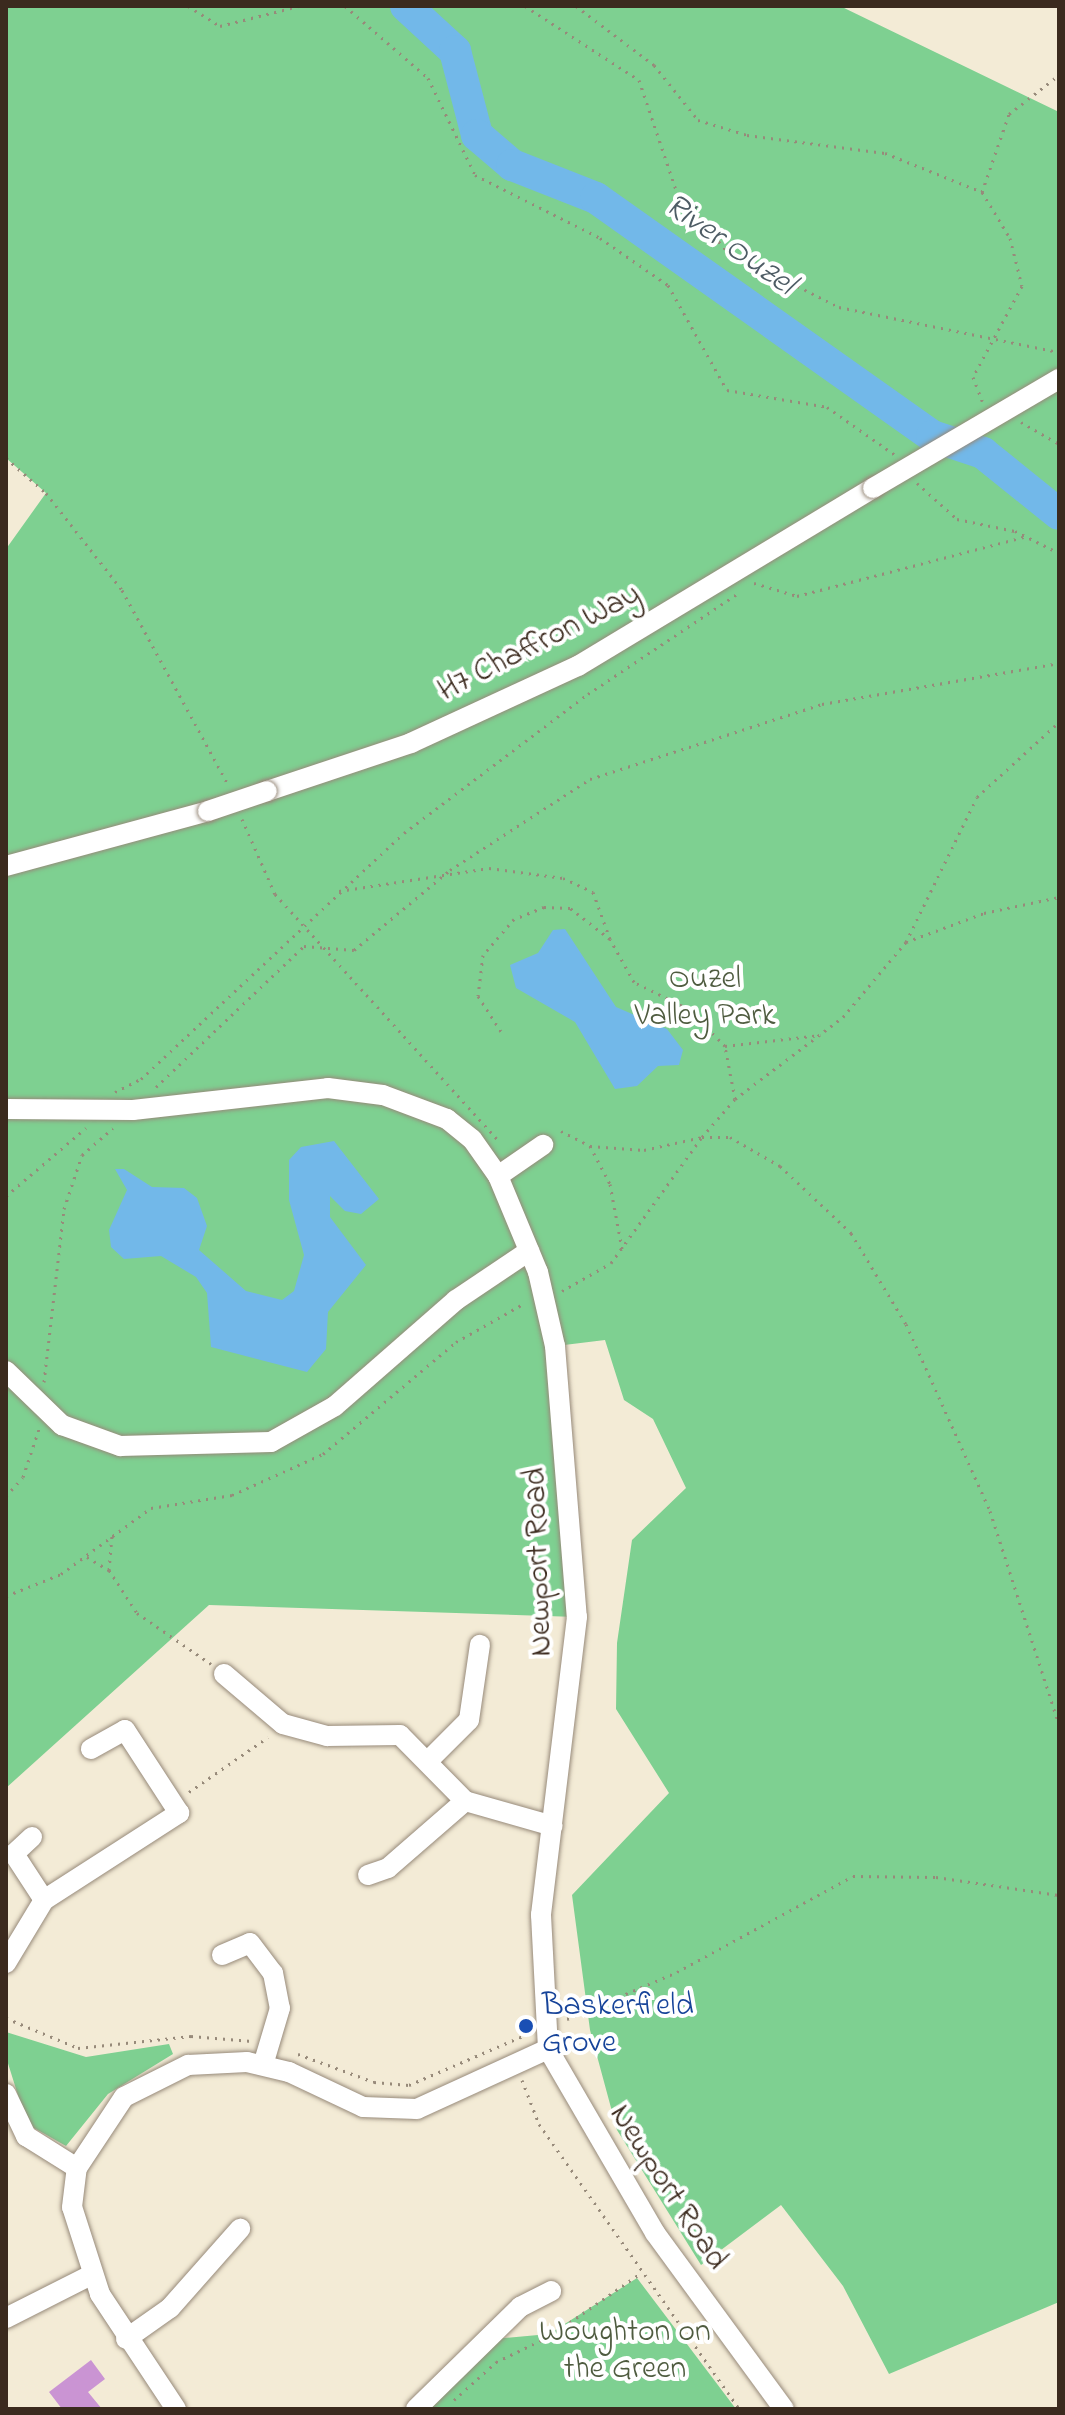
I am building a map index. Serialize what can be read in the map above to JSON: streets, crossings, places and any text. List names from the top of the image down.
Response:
{
  "streets": {
    "street": ["H7 Chaffron Way", "Newport Road"]
  },
  "water": ["River Ouzel"],
  "parks": ["Ouzel Valley Park", "Woughton on the Green"],
  "places": ["Baskerfield Grove"]
}
